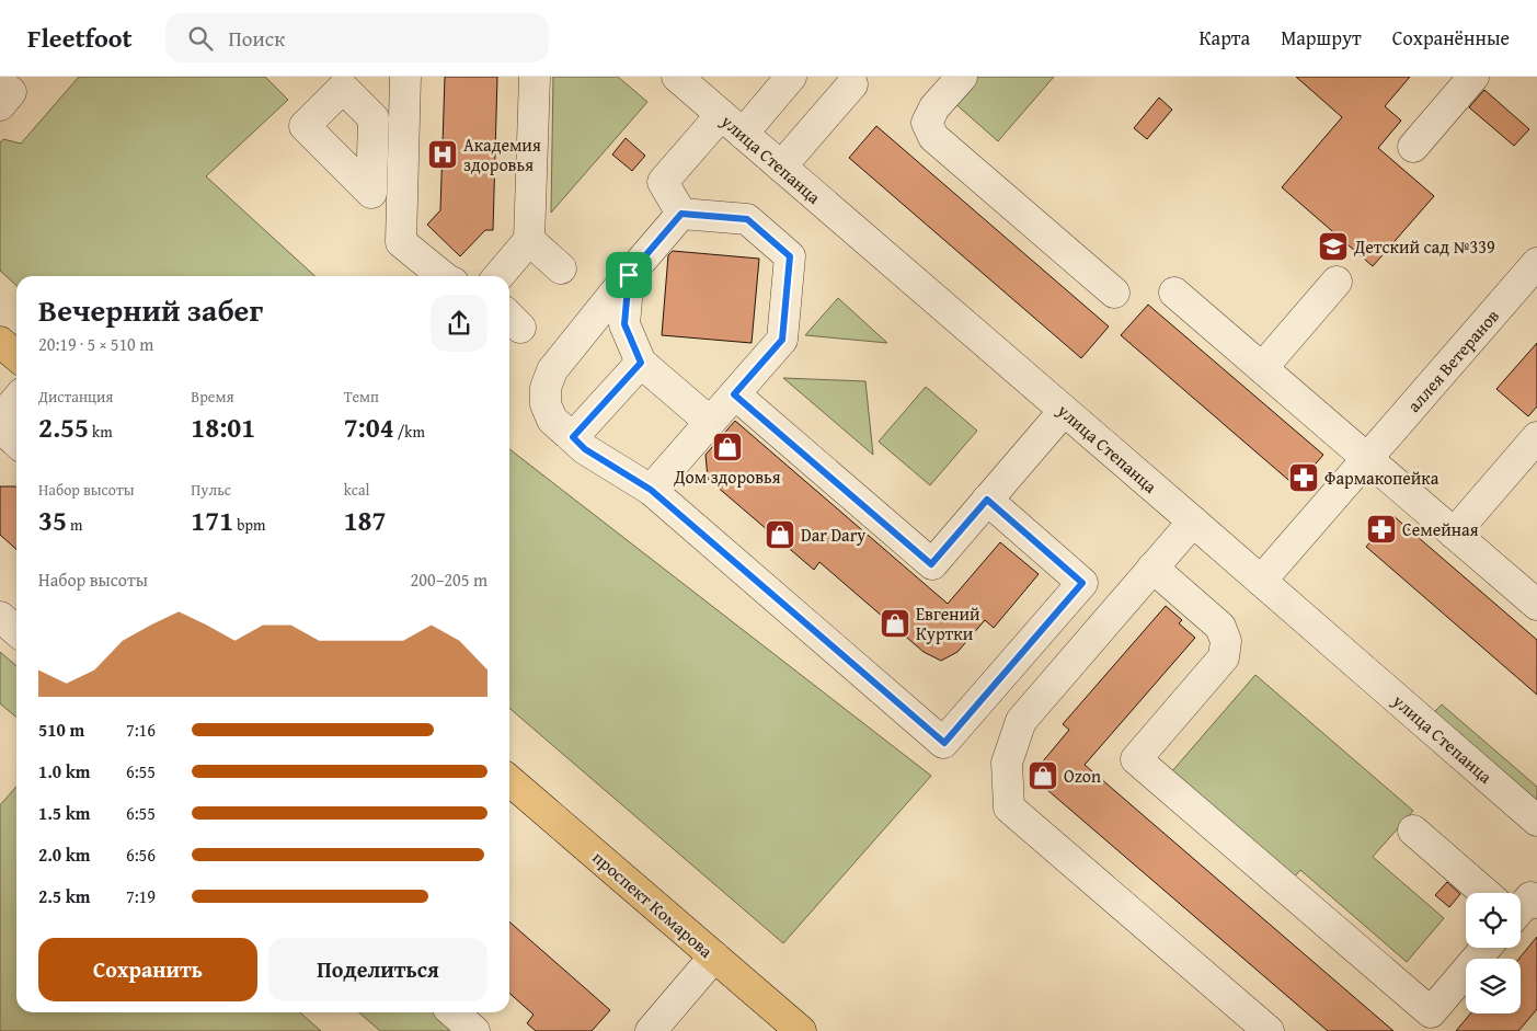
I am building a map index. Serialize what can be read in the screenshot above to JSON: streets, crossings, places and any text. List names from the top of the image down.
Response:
{
  "streets": {
    "main road": ["проспект Комарова"],
    "street": ["улица Степанца", "аллея Ветеранов"]
  },
  "crossings": [
    ["улица Степанца", "аллея Ветеранов"]
  ],
  "places": {
    "hospital": ["Академия здоровья"],
    "school or university": ["Детский сад №339"],
    "shop": [
      "Дом здоровья",
      "Dar Dary",
      "Евгений Куртки",
      "Ozon"
    ],
    "pharmacy": ["Фармакопейка", "Семейная"]
  },
  "page": {
    "header": "Fleetfoot",
    "search": "Поиск",
    "nav": ["Карта", "Маршрут", "Сохранённые"],
    "heading": ["Вечерний забег", "20:19 · 5 × 510 m"],
    "stats": [
      ["Дистанция", "2.55 km"],
      ["Время", "18:01"],
      ["Темп", "7:04 /km"],
      ["Набор высоты", "35 m"],
      ["Пульс", "171 bpm"],
      ["kcal", "187"]
    ],
    "chart": ["Набор высоты", "200–205 m"],
    "list": [
      {
        "name": "510 m",
        "note": "7:16"
      },
      {
        "name": "1.0 km",
        "note": "6:55"
      },
      {
        "name": "1.5 km",
        "note": "6:55"
      },
      {
        "name": "2.0 km",
        "note": "6:56"
      },
      {
        "name": "2.5 km",
        "note": "7:19"
      }
    ],
    "buttons": ["Сохранить", "Поделиться"]
  }
}
